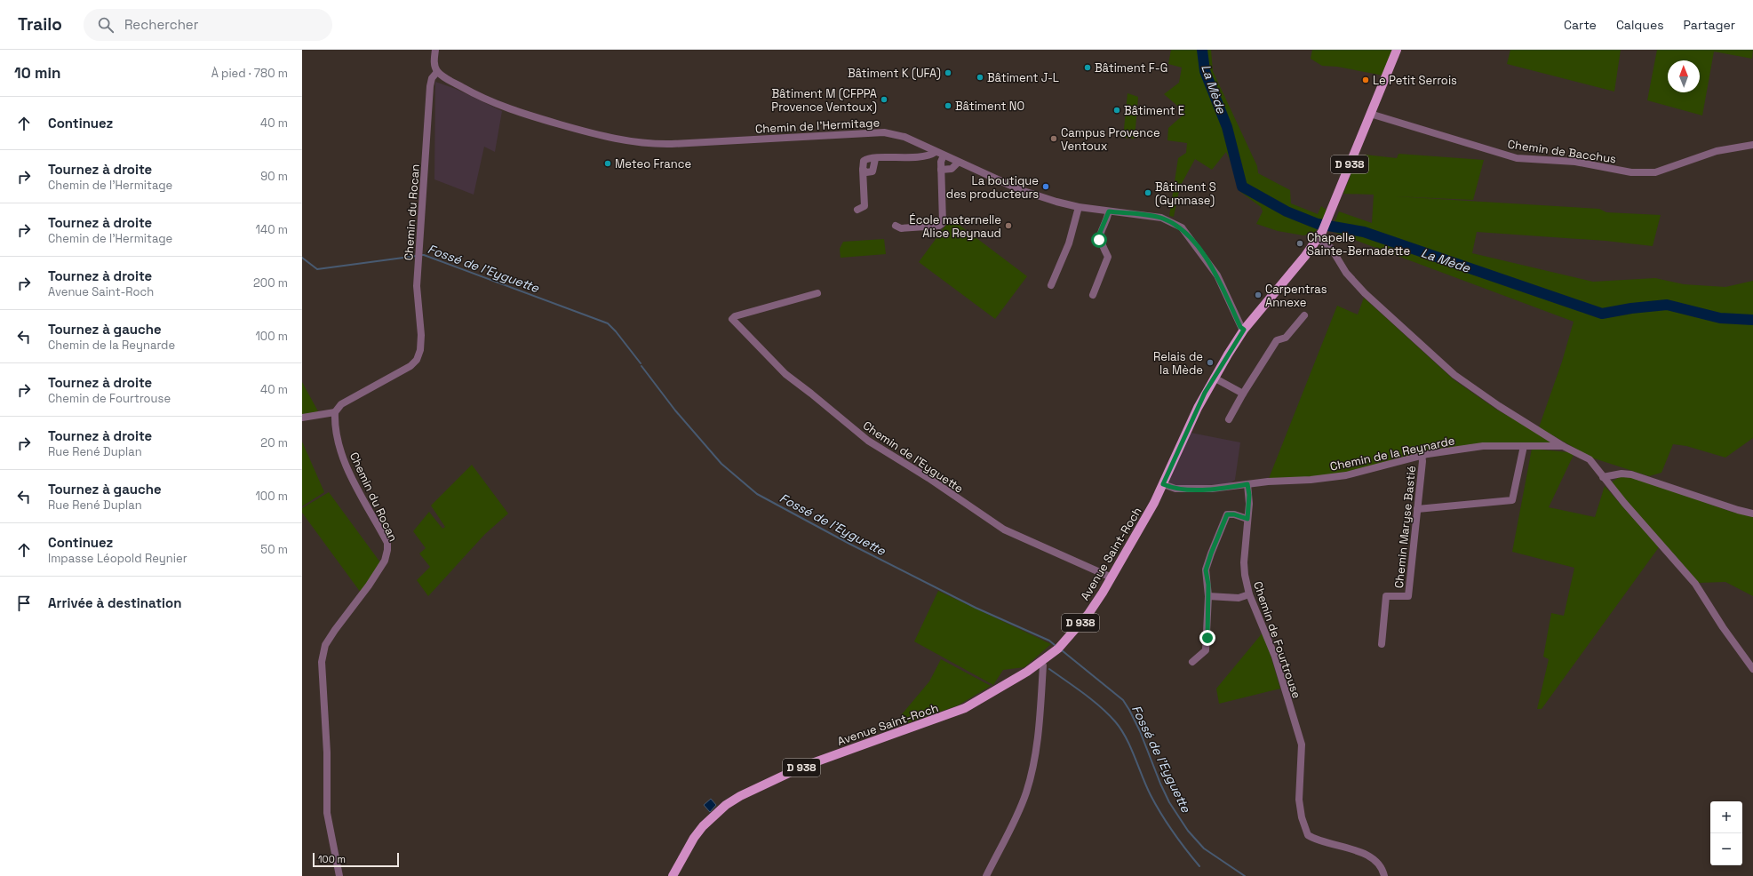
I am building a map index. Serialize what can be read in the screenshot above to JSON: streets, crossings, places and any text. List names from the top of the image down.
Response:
{
  "streets": {
    "main road": ["D 938", "Avenue Saint-Roch"],
    "street": [
      "Chemin de l'Hermitage",
      "Chemin de Bacchus",
      "Chemin du Rocan",
      "Chemin de la Reynarde",
      "Chemin de l'Eyguette",
      "Chemin Maryse Bastié",
      "Chemin de Fourtrouse"
    ]
  },
  "crossings": [
    ["Chemin de l'Hermitage", "Chemin du Rocan"],
    ["Chemin de l'Hermitage", "Avenue Saint-Roch"],
    ["Chemin de Bacchus", "D 938"],
    ["Chemin de Bacchus", "Avenue Saint-Roch"],
    ["D 938", "Avenue Saint-Roch"],
    ["Chemin de la Reynarde", "Chemin Maryse Bastié"],
    ["Chemin de la Reynarde", "Avenue Saint-Roch"],
    ["Chemin de la Reynarde", "Chemin de Fourtrouse"],
    ["Chemin de l'Eyguette", "Avenue Saint-Roch"]
  ],
  "water": ["La Mède", "Fossé de l'Eyguette"],
  "places": [
    "Bâtiment F-G",
    "Bâtiment K (UFA)",
    "Bâtiment J-L",
    "Le Petit Serrois",
    "Bâtiment M (CFPPA Provence Ventoux)",
    "Bâtiment NO",
    "Bâtiment E",
    "Campus Provence Ventoux",
    "Meteo France",
    "La boutique des producteurs",
    "Bâtiment S (Gymnase)",
    "École maternelle Alice Reynaud",
    "Chapelle Sainte-Bernadette",
    "Carpentras Annexe",
    "Relais de la Mède"
  ],
  "scale_bar": "100 m",
  "north": "top",
  "page": {
    "header": "Trailo",
    "search": "Rechercher",
    "nav": ["Carte", "Calques", "Partager"],
    "heading": ["10 min", "À pied · 780 m"],
    "list": [
      ["Continuez", "40 m"],
      ["Tournez à droite", "Chemin de l'Hermitage", "90 m"],
      ["Tournez à droite", "Chemin de l'Hermitage", "140 m"],
      ["Tournez à droite", "Avenue Saint-Roch", "200 m"],
      ["Tournez à gauche", "Chemin de la Reynarde", "100 m"],
      ["Tournez à droite", "Chemin de Fourtrouse", "40 m"],
      ["Tournez à droite", "Rue René Duplan", "20 m"],
      ["Tournez à gauche", "Rue René Duplan", "100 m"],
      ["Continuez", "Impasse Léopold Reynier", "50 m"],
      "Arrivée à destination"
    ],
    "map_buttons": ["+", "−"],
    "scale": "100 m"
  }
}
